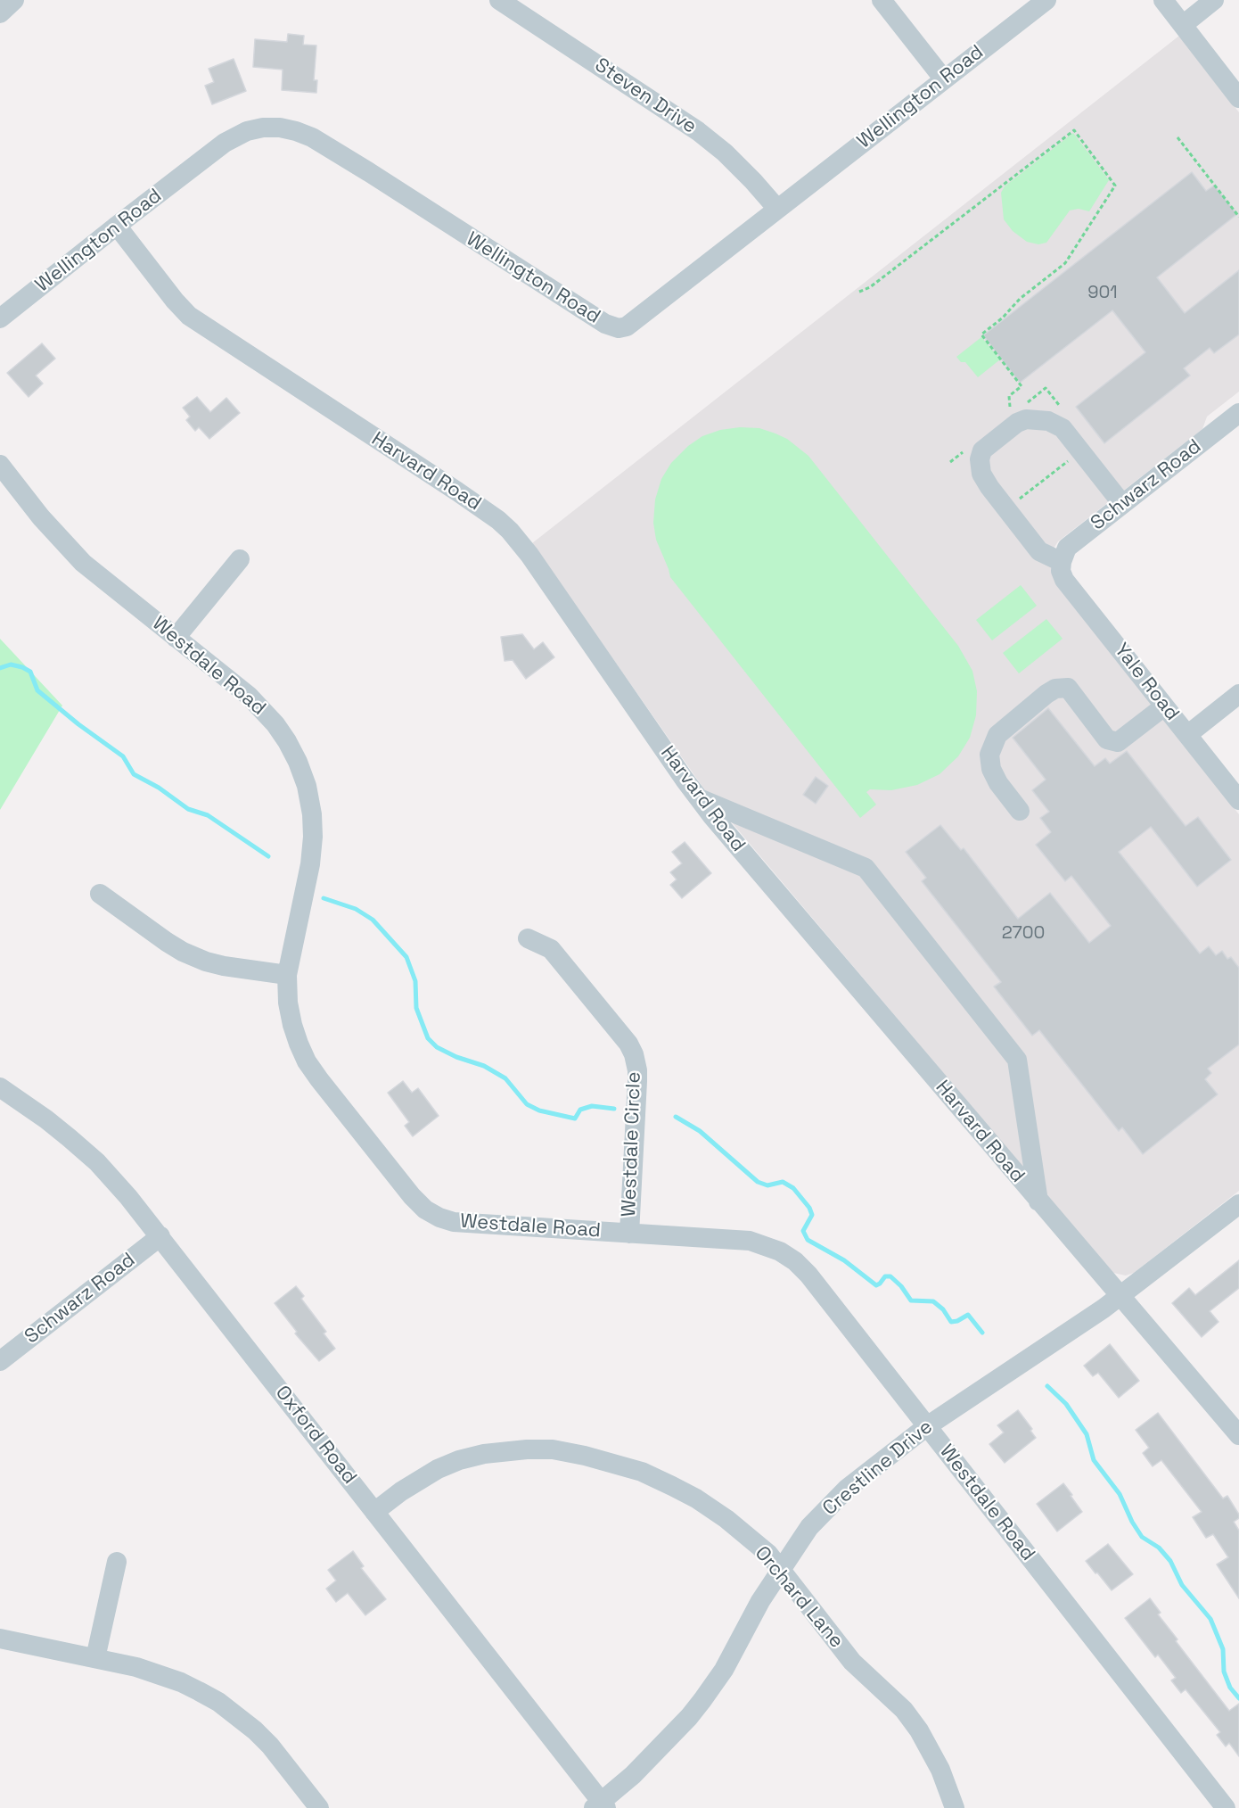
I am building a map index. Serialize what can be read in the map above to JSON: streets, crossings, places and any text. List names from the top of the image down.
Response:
{
  "streets": {
    "street": [
      "Steven Drive",
      "Wellington Road",
      "Harvard Road",
      "Schwarz Road",
      "Westdale Road",
      "Yale Road",
      "Westdale Circle",
      "Oxford Road",
      "Crestline Drive",
      "Orchard Lane"
    ]
  },
  "crossings": [
    ["Steven Drive", "Wellington Road"],
    ["Wellington Road", "Harvard Road"],
    ["Harvard Road", "Crestline Drive"],
    ["Schwarz Road", "Yale Road"],
    ["Schwarz Road", "Oxford Road"],
    ["Westdale Road", "Westdale Circle"],
    ["Westdale Road", "Crestline Drive"],
    ["Oxford Road", "Crestline Drive"],
    ["Oxford Road", "Orchard Lane"],
    ["Crestline Drive", "Orchard Lane"]
  ],
  "house_numbers": ["901", "2700"]
}
